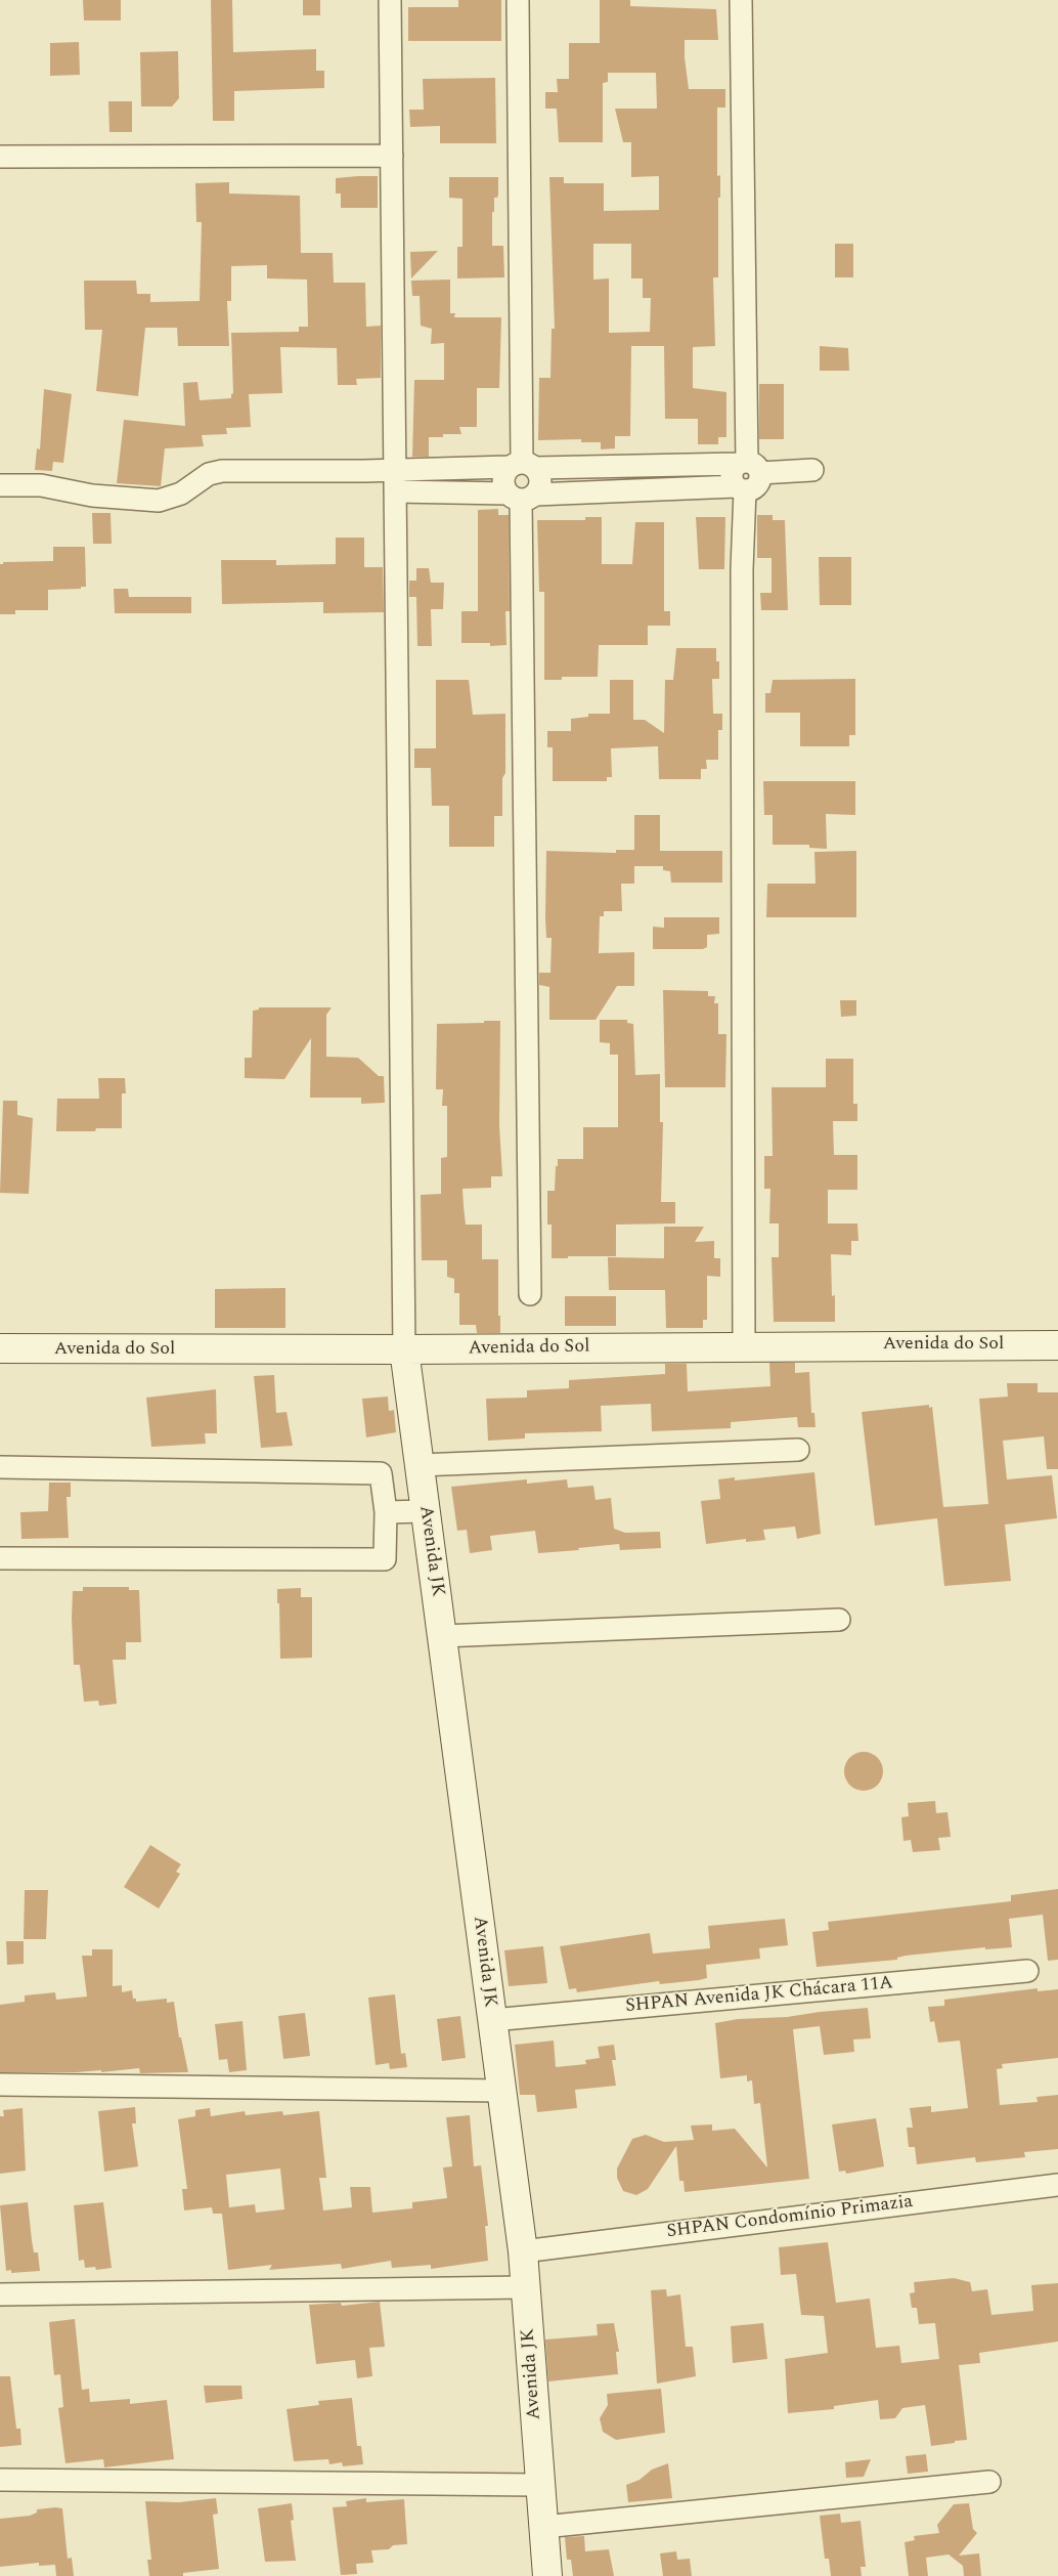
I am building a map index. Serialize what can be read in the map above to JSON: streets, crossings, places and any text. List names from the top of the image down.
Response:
{
  "streets": {
    "street": [
      "Avenida do Sol",
      "Avenida JK",
      "SHPAN Avenida JK Chácara 11A",
      "SHPAN Condomínio Primazia"
    ]
  },
  "crossings": [
    ["Avenida do Sol", "Avenida JK"],
    ["Avenida JK", "SHPAN Avenida JK Chácara 11A"],
    ["Avenida JK", "SHPAN Condomínio Primazia"]
  ]
}
